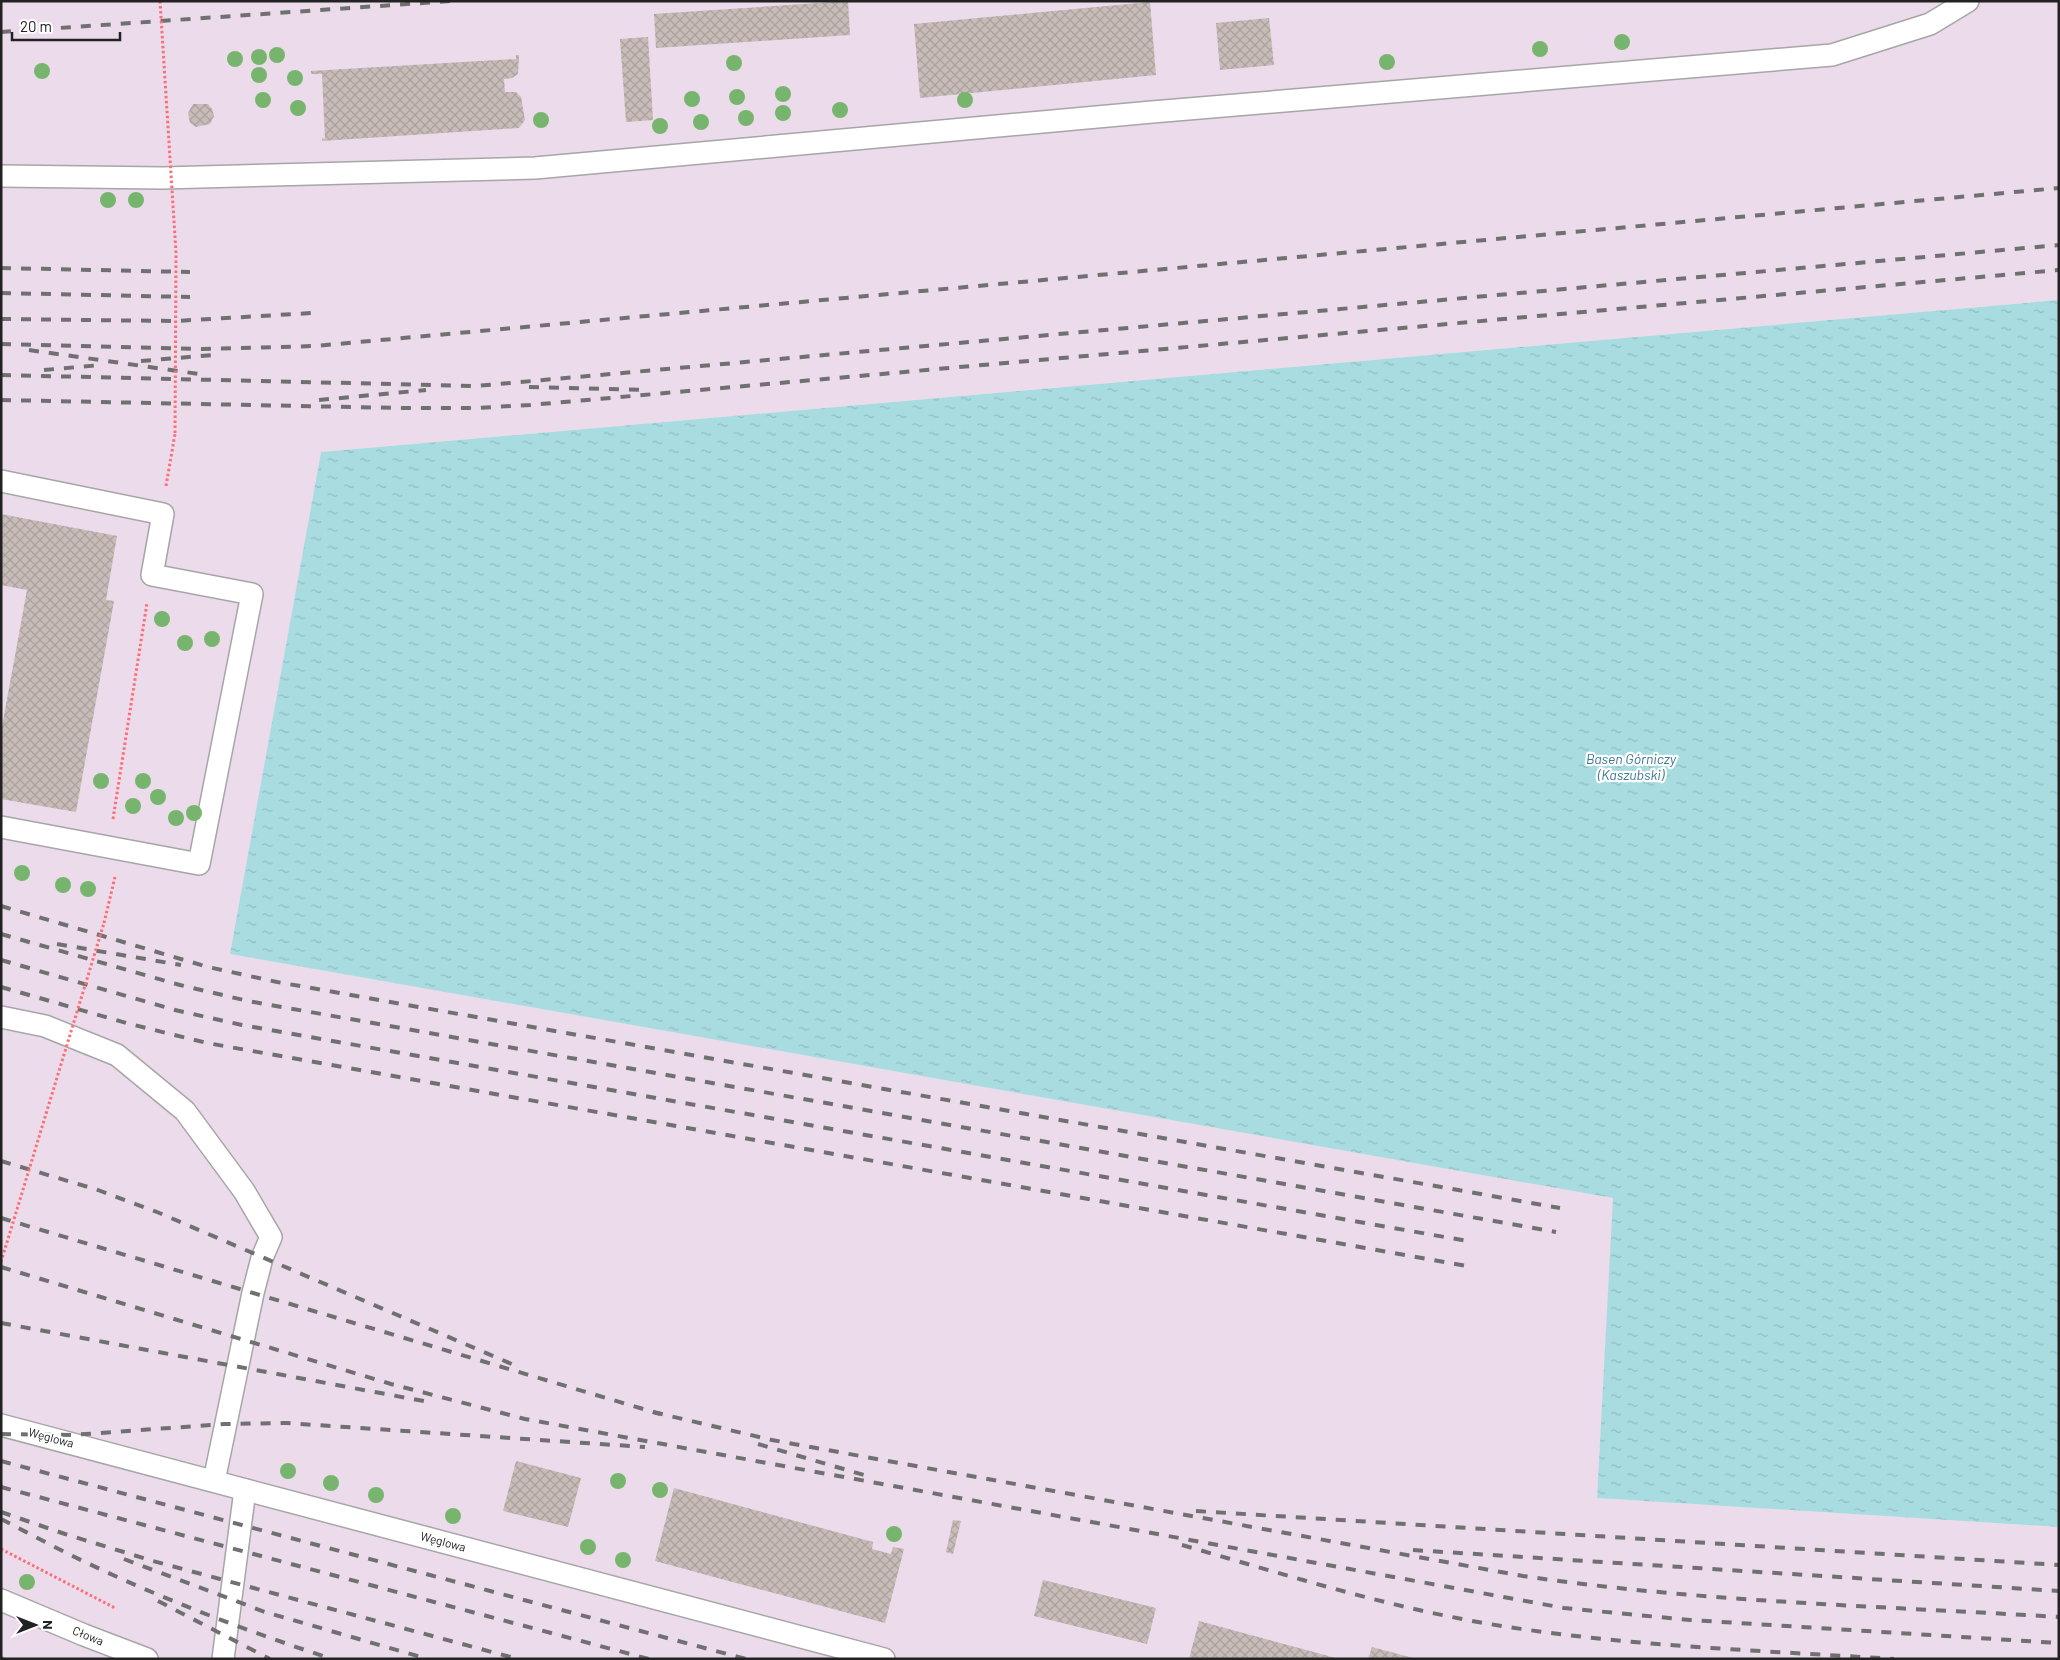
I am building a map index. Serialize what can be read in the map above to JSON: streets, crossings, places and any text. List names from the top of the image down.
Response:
{
  "streets": {
    "lane": ["Węglowa", "Cłowa"]
  },
  "water": ["Basen Górniczy (Kaszubski)"],
  "scale_bar": "20 m",
  "north": "right"
}
